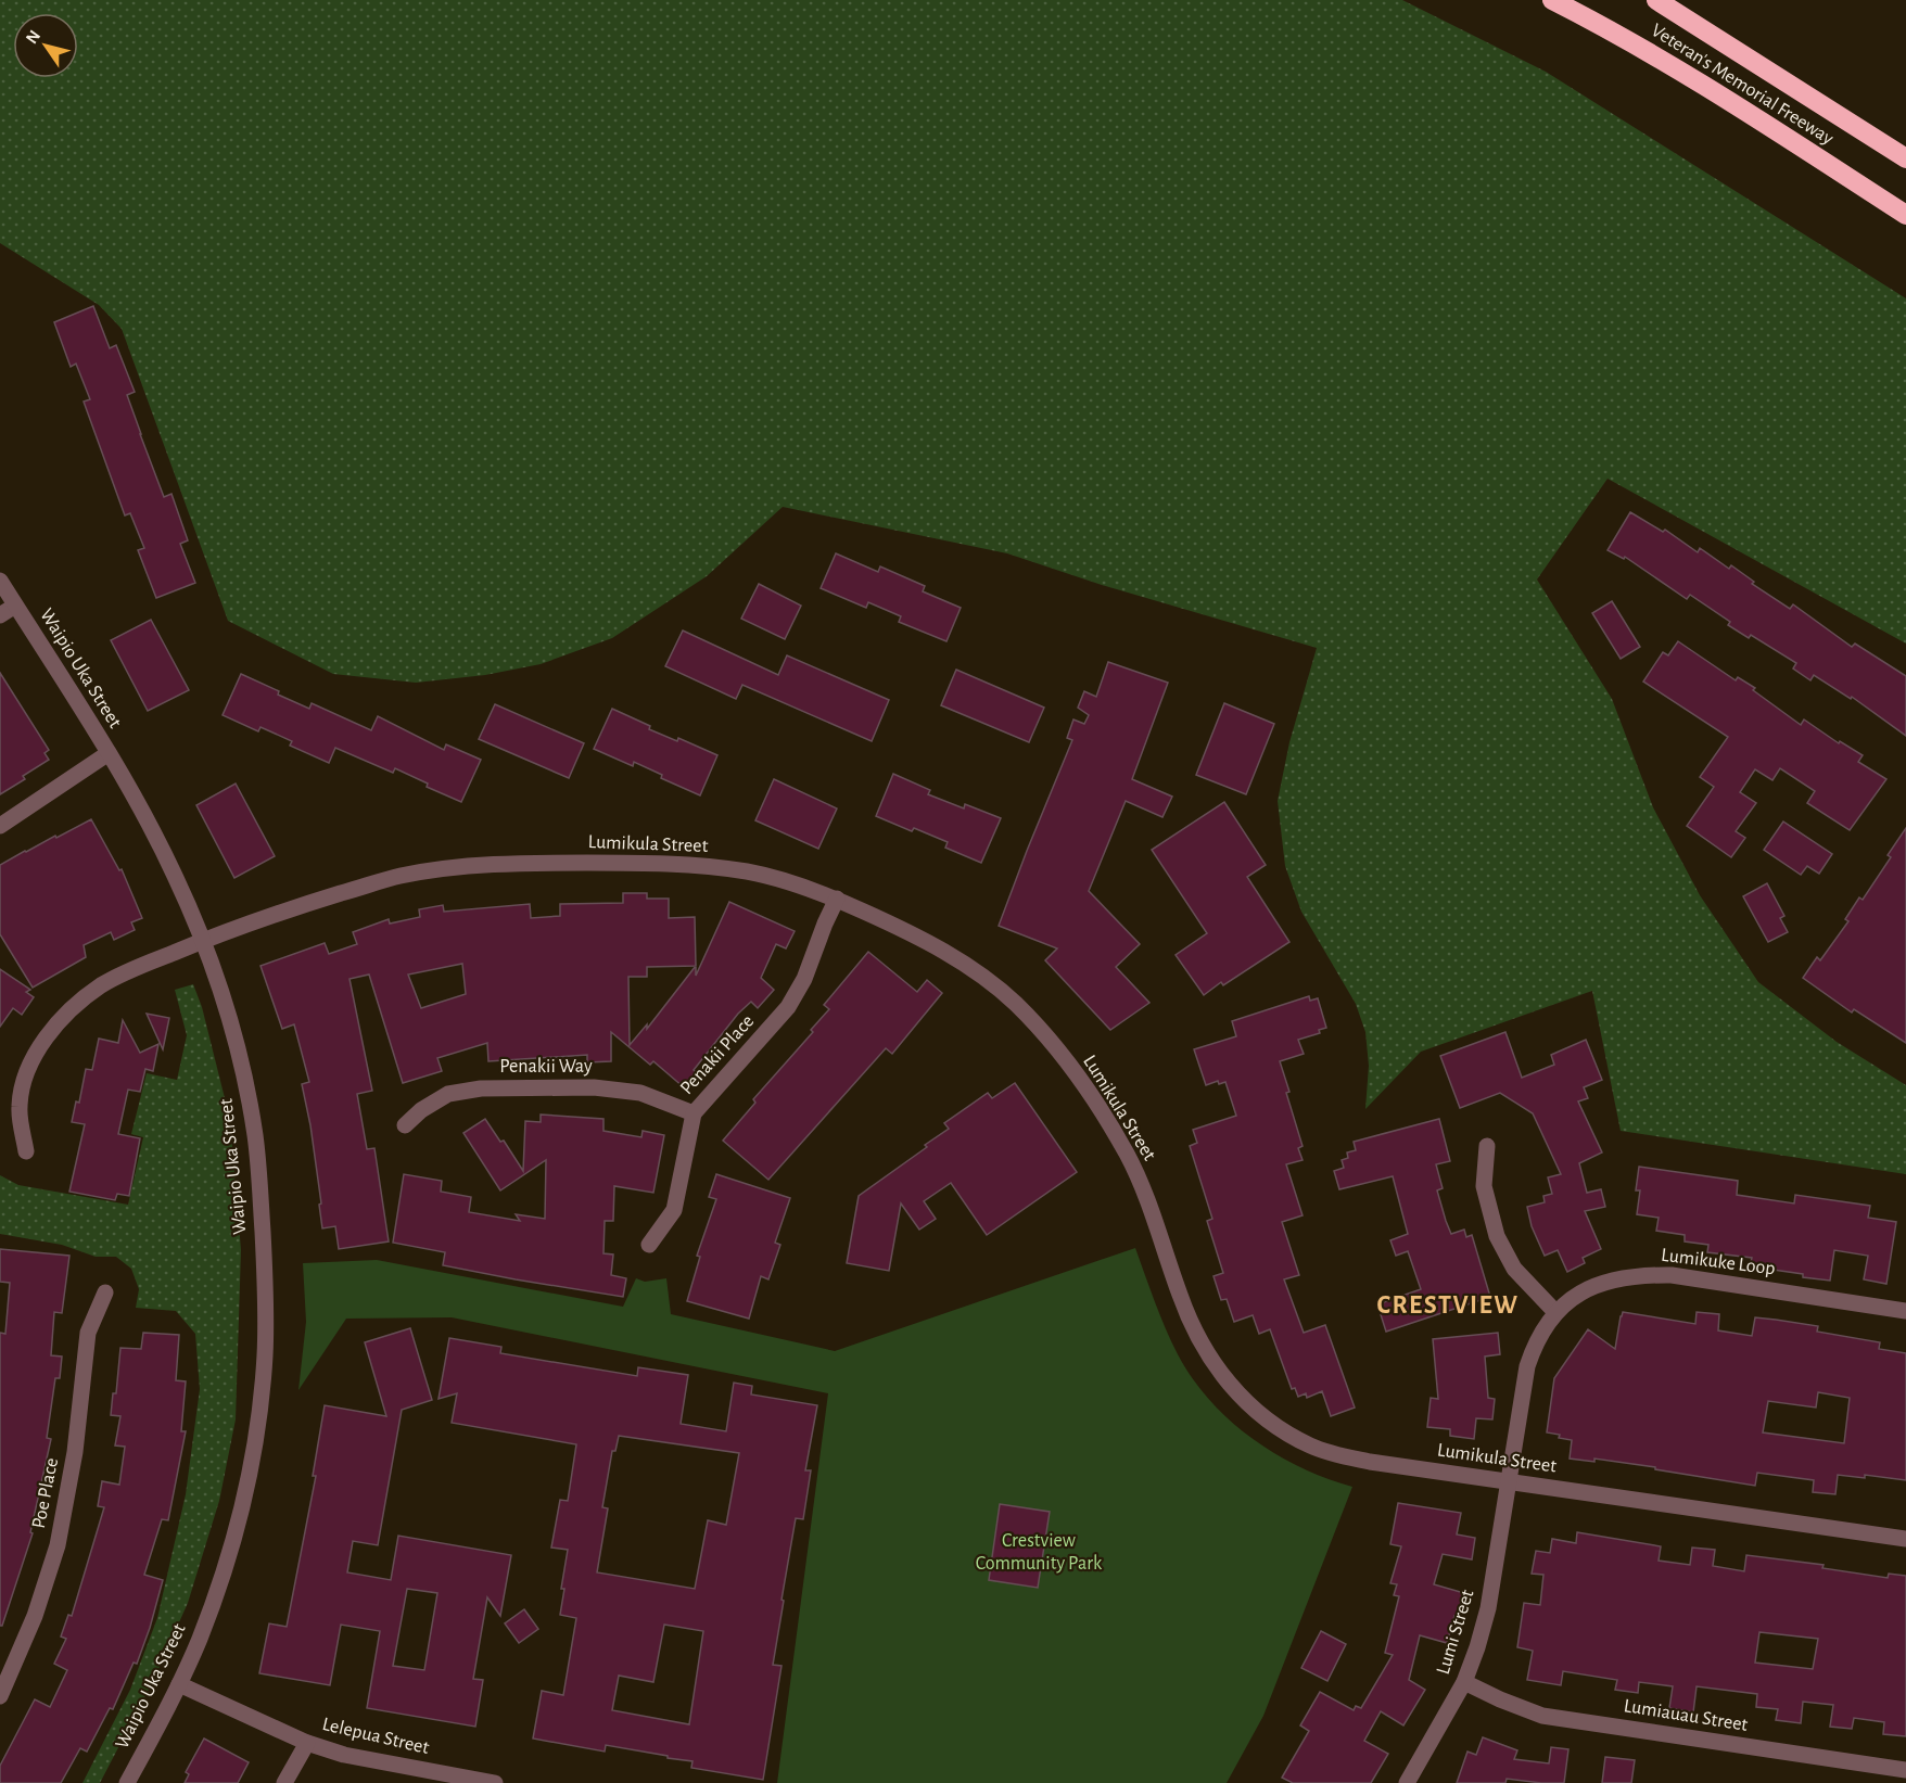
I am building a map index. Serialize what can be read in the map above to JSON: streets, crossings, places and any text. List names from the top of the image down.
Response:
{
  "streets": {
    "highway": ["Veteran's Memorial Freeway"],
    "street": [
      "Waipio Uka Street",
      "Lumikula Street",
      "Penakii Place",
      "Penakii Way",
      "Lumikuke Loop",
      "Poe Place",
      "Lumi Street",
      "Lumiauau Street",
      "Lelepua Street"
    ]
  },
  "crossings": [
    ["Waipio Uka Street", "Lumikula Street"],
    ["Waipio Uka Street", "Lelepua Street"],
    ["Lumikula Street", "Penakii Place"],
    ["Lumikula Street", "Lumikuke Loop"],
    ["Lumikula Street", "Lumi Street"],
    ["Penakii Place", "Penakii Way"],
    ["Lumikuke Loop", "Lumi Street"],
    ["Lumi Street", "Lumiauau Street"]
  ],
  "districts": ["CRESTVIEW"],
  "parks": ["Crestview Community Park"],
  "north": "top left"
}
